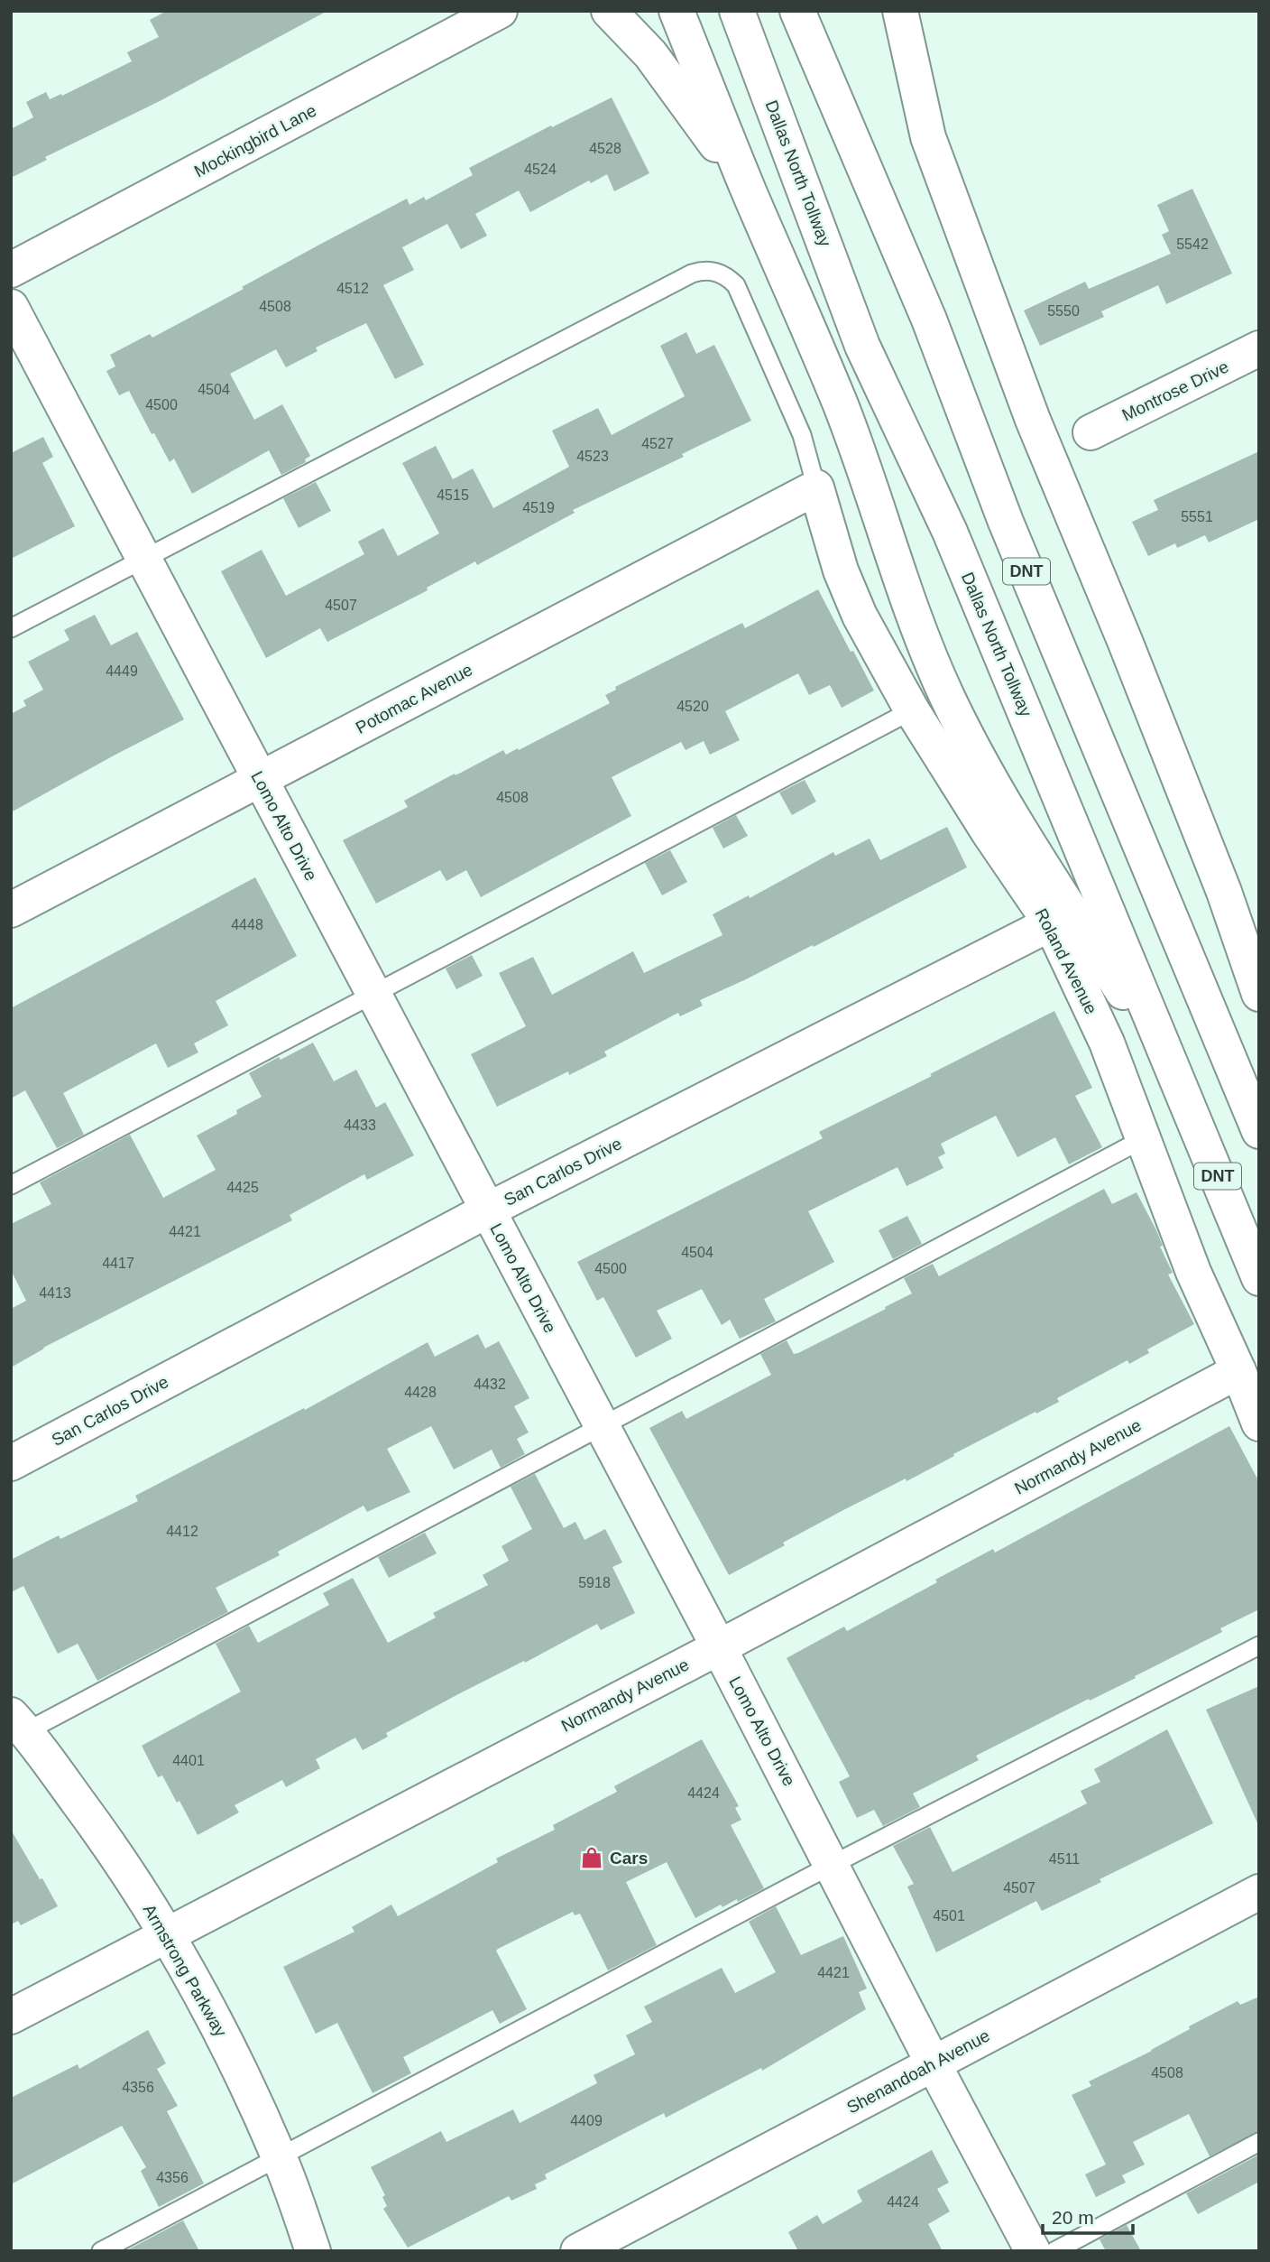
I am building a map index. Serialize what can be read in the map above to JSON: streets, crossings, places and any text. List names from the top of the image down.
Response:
{
  "streets": {
    "main road": [
      "Mockingbird Lane",
      "Dallas North Tollway",
      "Montrose Drive",
      "DNT",
      "Potomac Avenue",
      "Lomo Alto Drive",
      "Roland Avenue",
      "San Carlos Drive",
      "Normandy Avenue",
      "Armstrong Parkway",
      "Shenandoah Avenue"
    ]
  },
  "crossings": [
    ["Potomac Avenue", "Lomo Alto Drive"],
    ["Potomac Avenue", "Roland Avenue"],
    ["Lomo Alto Drive", "San Carlos Drive"],
    ["Lomo Alto Drive", "Normandy Avenue"],
    ["Lomo Alto Drive", "Shenandoah Avenue"],
    ["Roland Avenue", "San Carlos Drive"],
    ["Roland Avenue", "Normandy Avenue"],
    ["Normandy Avenue", "Armstrong Parkway"]
  ],
  "places": {
    "shop": ["Cars"]
  },
  "house_numbers": [
    "4528",
    "4524",
    "5542",
    "4512",
    "4508",
    "5550",
    "4504",
    "4500",
    "4527",
    "4523",
    "4515",
    "4519",
    "5551",
    "4507",
    "4449",
    "4520",
    "4508",
    "4448",
    "4433",
    "4425",
    "4421",
    "4504",
    "4417",
    "4500",
    "4413",
    "4432",
    "4428",
    "4412",
    "5918",
    "4401",
    "4424",
    "4511",
    "4507",
    "4501",
    "4421",
    "4508",
    "4356",
    "4409",
    "4356",
    "4424"
  ],
  "scale_bar": "20 m"
}
